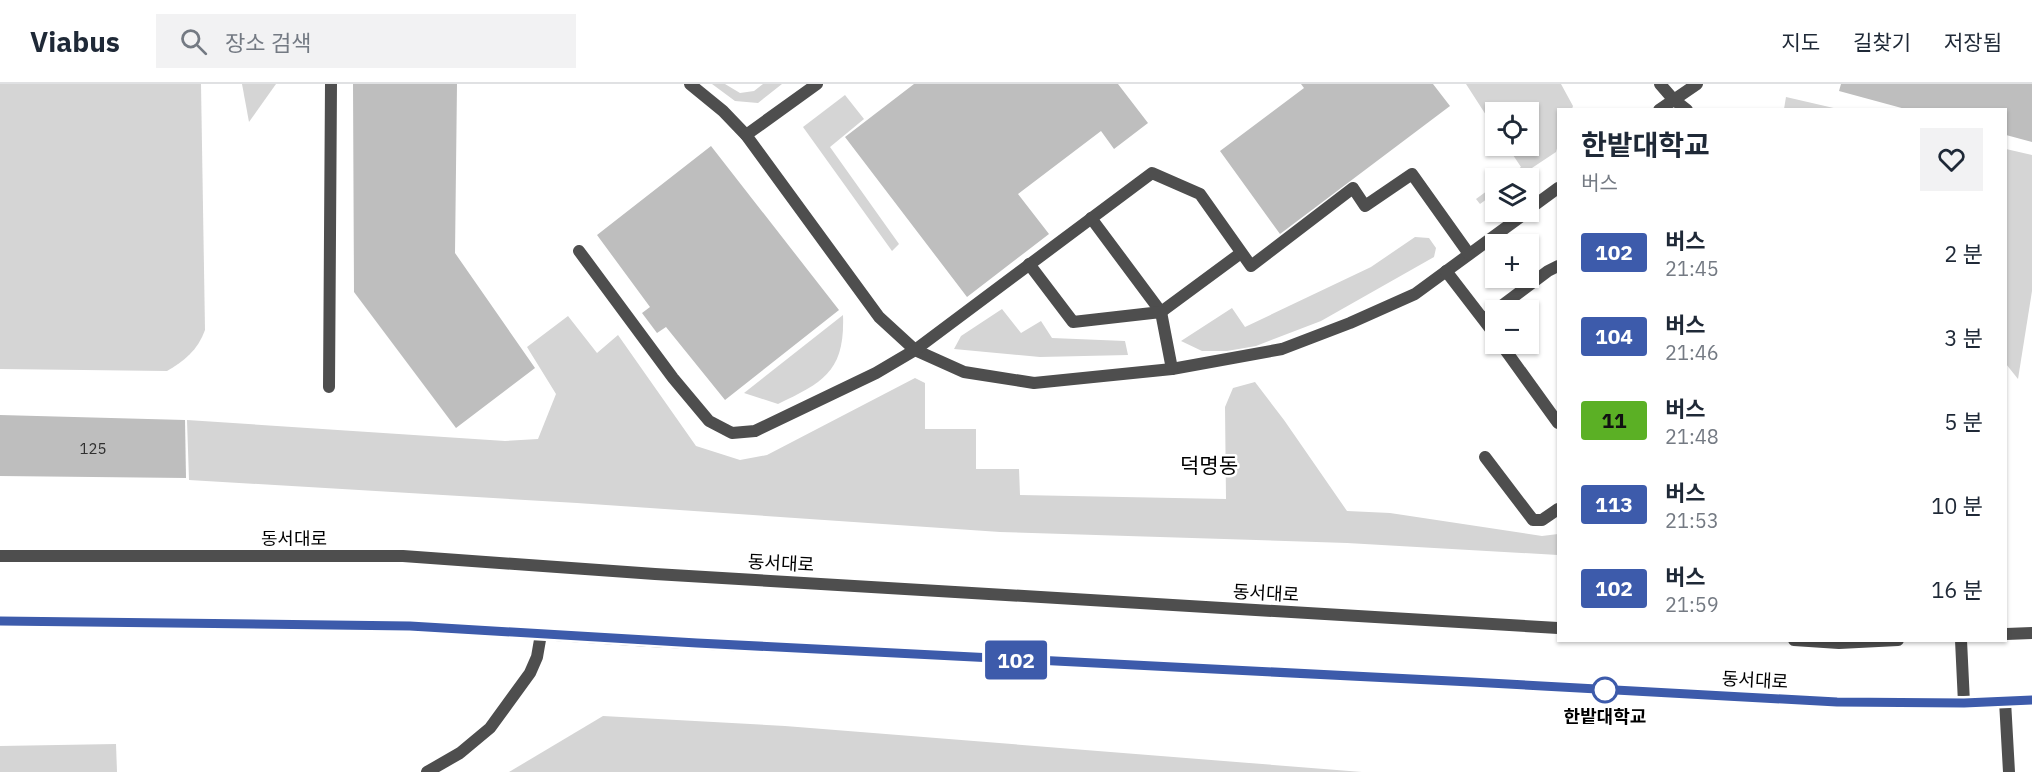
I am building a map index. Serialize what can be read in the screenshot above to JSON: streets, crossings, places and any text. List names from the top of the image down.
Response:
{
  "streets": {
    "street": ["동서대로"]
  },
  "districts": ["덕명동"],
  "places": ["한밭대학교"],
  "lines": ["bus line 102"],
  "house_numbers": ["125"],
  "page": {
    "header": "Viabus",
    "search": "장소 검색",
    "nav": ["지도", "길찾기", "저장됨"],
    "on_map": "102",
    "map_buttons": ["+", "−"],
    "heading": ["한밭대학교", "버스"],
    "list": [
      {
        "mark": "102",
        "name": "버스",
        "note": "21:45",
        "value": "2 분"
      },
      {
        "mark": "104",
        "name": "버스",
        "note": "21:46",
        "value": "3 분"
      },
      {
        "mark": "11",
        "name": "버스",
        "note": "21:48",
        "value": "5 분"
      },
      {
        "mark": "113",
        "name": "버스",
        "note": "21:53",
        "value": "10 분"
      },
      {
        "mark": "102",
        "name": "버스",
        "note": "21:59",
        "value": "16 분"
      }
    ]
  }
}
